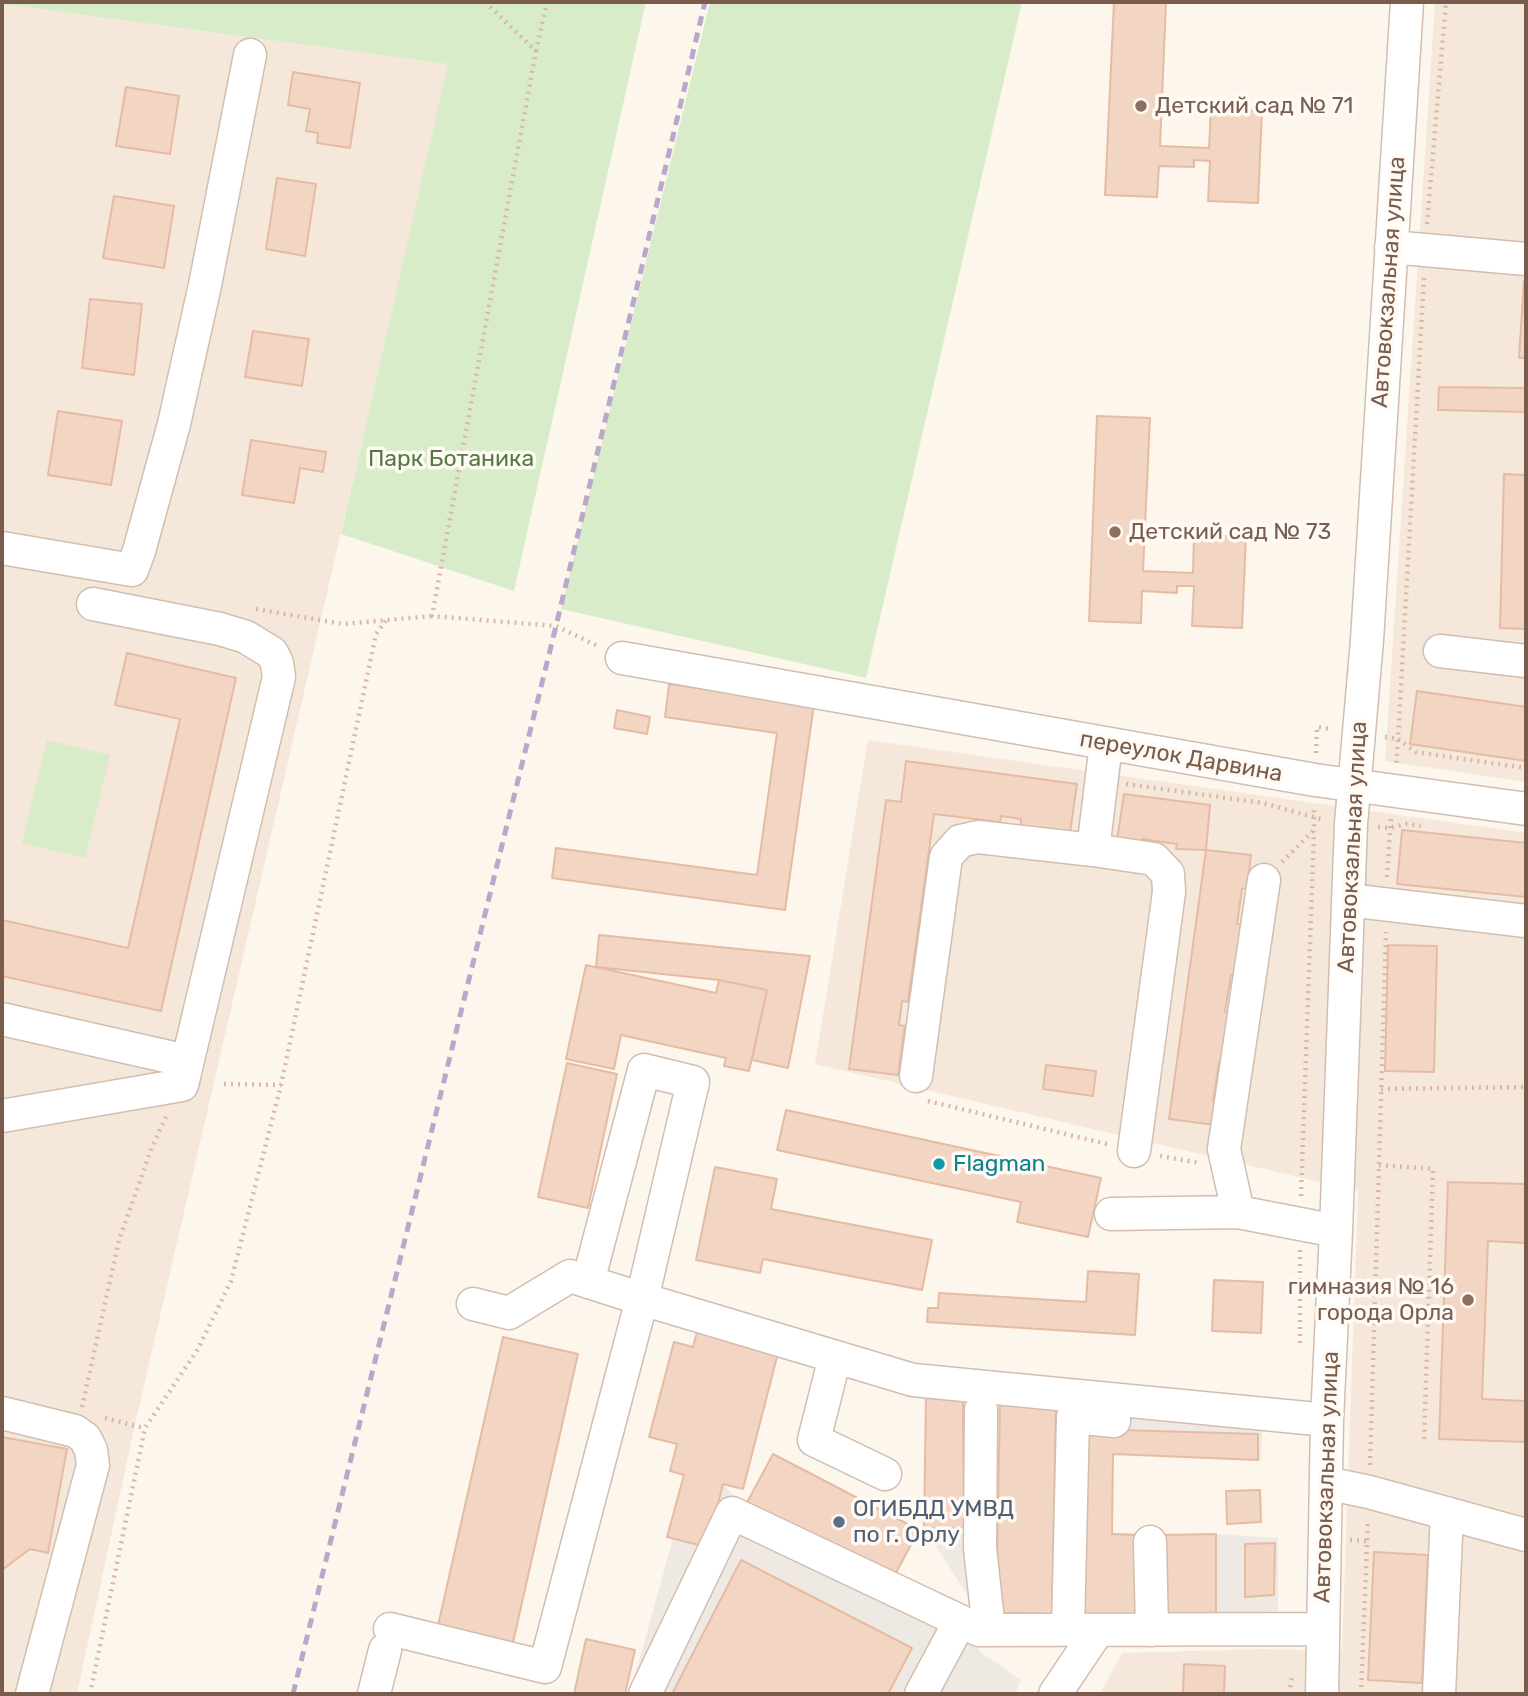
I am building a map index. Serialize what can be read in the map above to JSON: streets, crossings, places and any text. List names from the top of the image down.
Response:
{
  "streets": {
    "street": ["Автовокзальная улица", "переулок Дарвина"]
  },
  "crossings": [
    ["Автовокзальная улица", "переулок Дарвина"]
  ],
  "parks": ["Парк Ботаника"],
  "places": [
    "Детский сад № 71",
    "Детский сад № 73",
    "Flagman",
    "гимназия № 16 города Орла",
    "ОГИБДД УМВД по г. Орлу"
  ]
}
